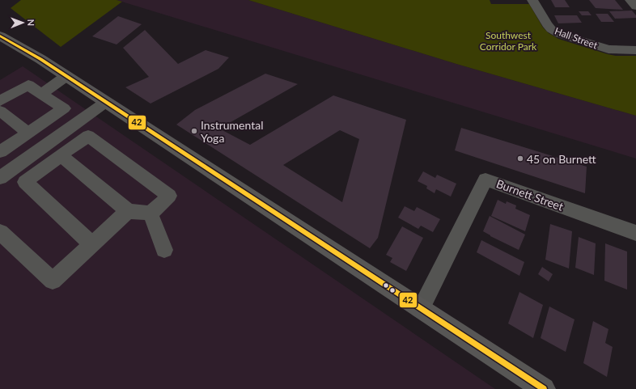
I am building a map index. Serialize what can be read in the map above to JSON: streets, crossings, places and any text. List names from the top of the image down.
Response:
{
  "streets": {
    "street": ["Hall Street", "Burnett Street"]
  },
  "parks": ["Southwest Corridor Park"],
  "places": ["Instrumental Yoga", "45 on Burnett"],
  "lines": ["transit line 42"],
  "north": "right"
}
